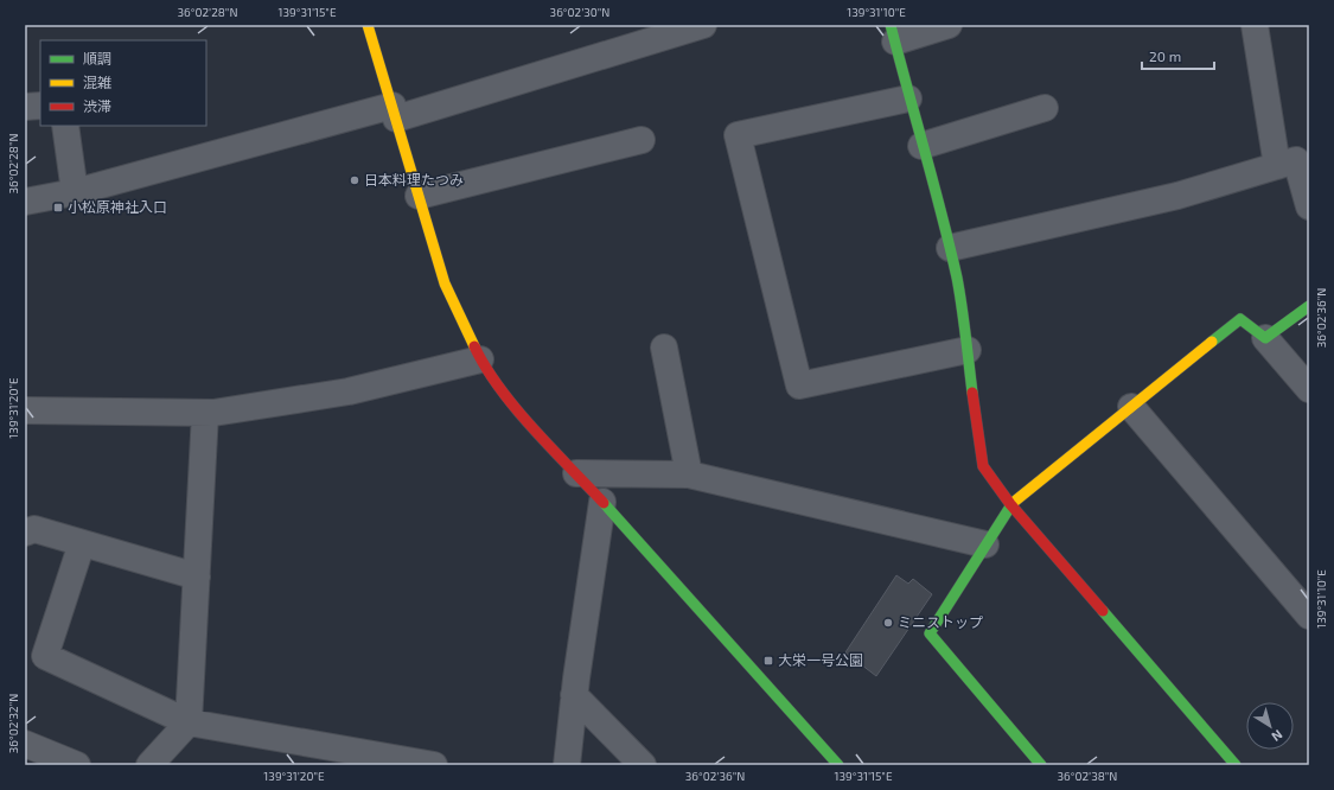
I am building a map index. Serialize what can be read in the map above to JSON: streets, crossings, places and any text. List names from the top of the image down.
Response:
{
  "places": {
    "other": ["日本料理たつみ", "ミニストップ"],
    "transit": ["小松原神社入口", "大栄一号公園"]
  },
  "legend": ["順調", "混雑", "渋滞"],
  "scale_bar": "20 m",
  "north": "bottom right",
  "coordinates": [
    "36°02'28\"N",
    "139°31'15\"E",
    "36°02'30\"N",
    "139°31'10\"E",
    "36°02'36\"N",
    "139°31'20\"E",
    "36°02'32\"N",
    "36°02'38\"N"
  ]
}
